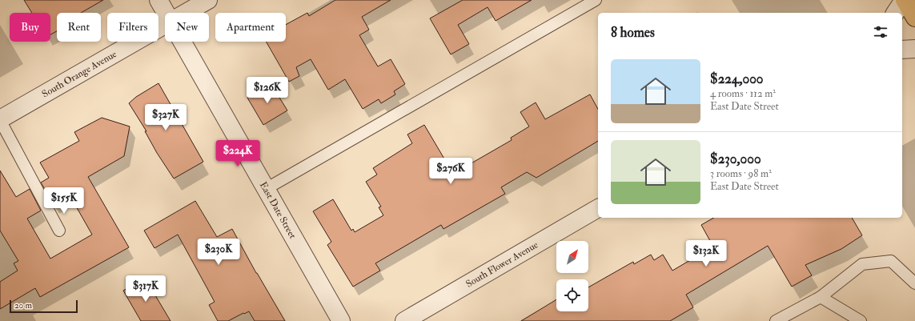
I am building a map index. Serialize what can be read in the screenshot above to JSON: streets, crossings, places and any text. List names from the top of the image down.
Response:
{
  "streets": {
    "street": ["South Orange Avenue", "East Date Street", "South Flower Avenue"]
  },
  "scale_bar": "20 m",
  "north": "top right",
  "page": {
    "chip": [
      "Buy",
      "Rent",
      "Filters",
      "New",
      "Apartment"
    ],
    "heading": "8 homes",
    "list": [
      {
        "name": "$224,000",
        "note": "4 rooms · 112 m² · East Date Street"
      },
      {
        "name": "$230,000",
        "note": "3 rooms · 98 m² · East Date Street"
      }
    ],
    "price": [
      "$126K",
      "$327K",
      "$224K",
      "$276K",
      "$155K",
      "$230K",
      "$132K",
      "$317K"
    ],
    "scale": "20 m"
  }
}
